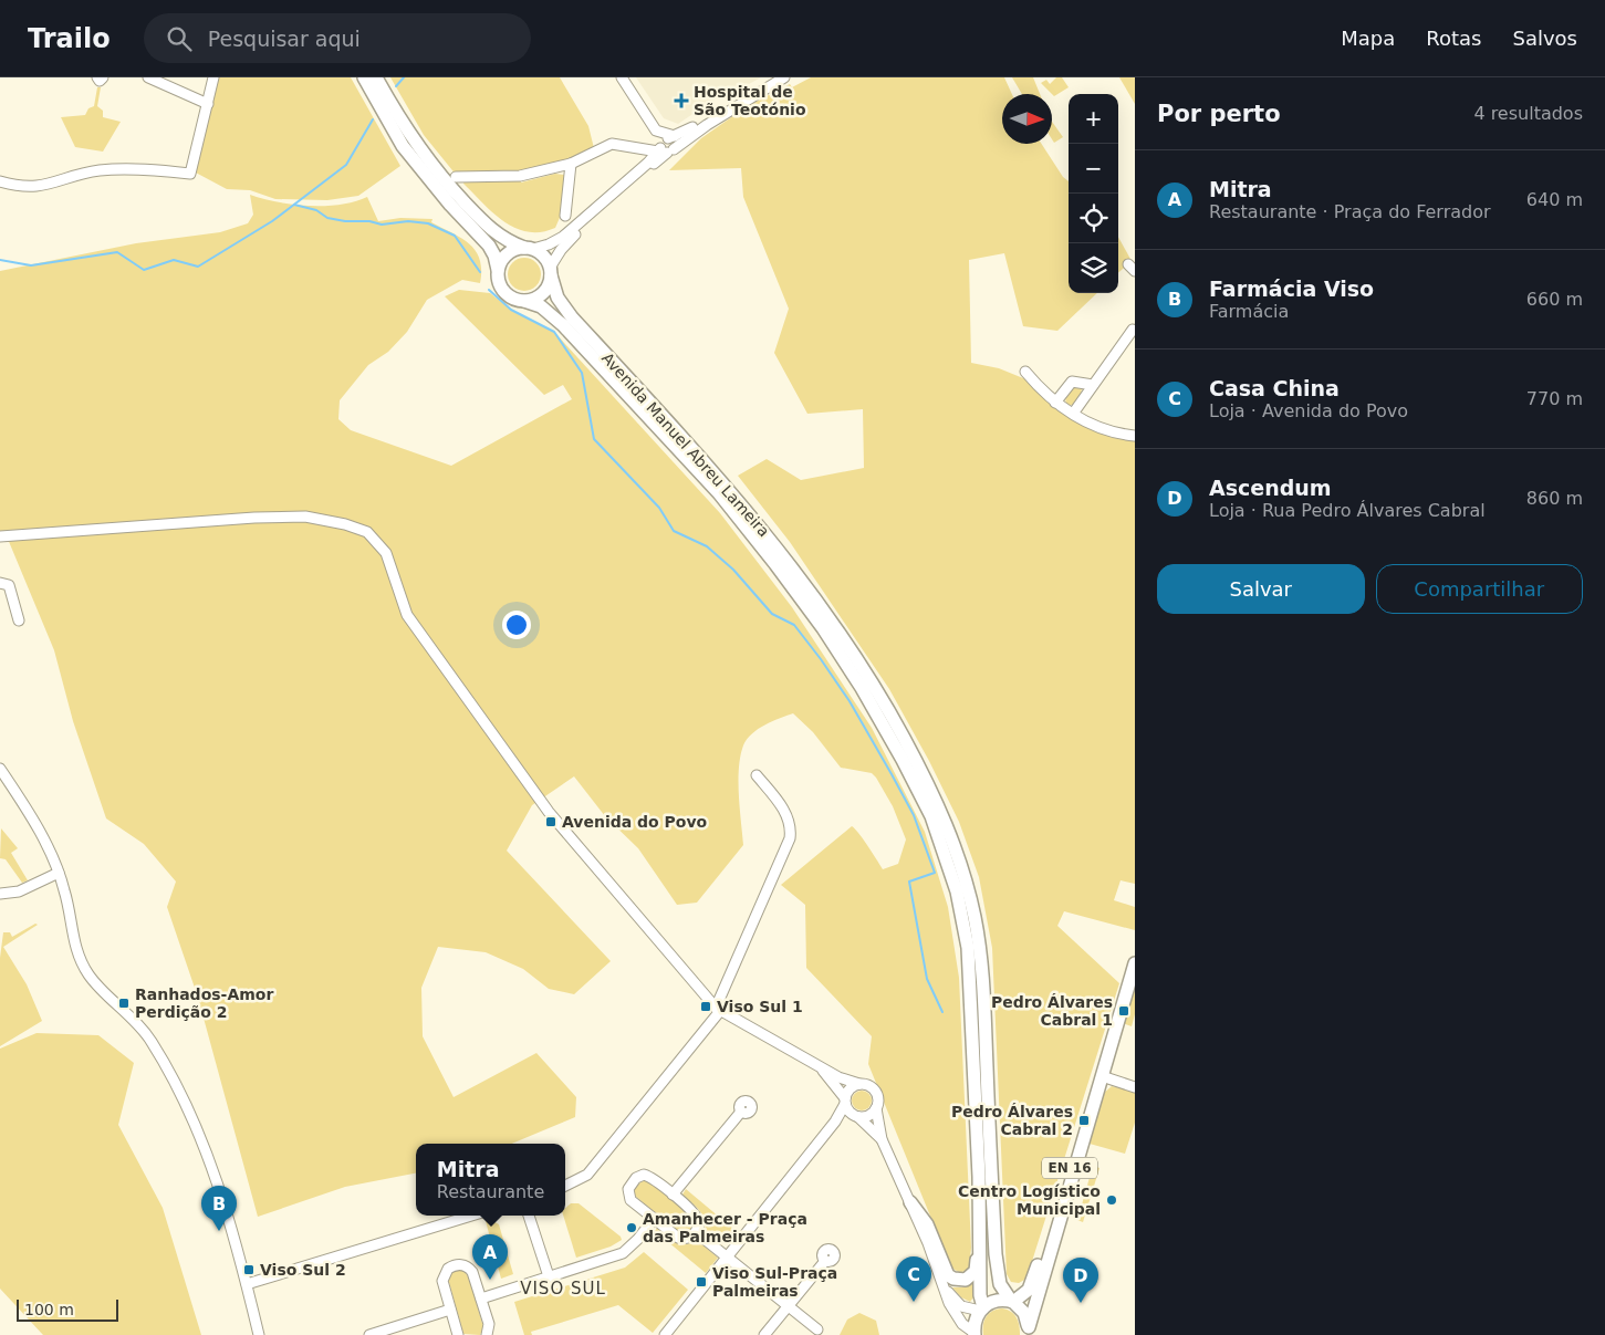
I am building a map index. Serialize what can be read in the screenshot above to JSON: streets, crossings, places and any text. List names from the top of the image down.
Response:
{
  "streets": {
    "main road": ["Avenida Manuel Abreu Lameira", "EN 16"]
  },
  "crossings": [
    ["Avenida Manuel Abreu Lameira", "EN 16"]
  ],
  "districts": ["VISO SUL"],
  "places": {
    "health": ["Hospital de São Teotónio"],
    "transit": [
      "Avenida do Povo",
      "Ranhados-Amor Perdição 2",
      "Viso Sul 1",
      "Pedro Álvares Cabral 1",
      "Pedro Álvares Cabral 2",
      "Viso Sul 2",
      "Viso Sul-Praça Palmeiras"
    ],
    "other": ["Centro Logístico Municipal", "Amanhecer - Praça das Palmeiras"]
  },
  "scale_bar": "100 m",
  "north": "right",
  "page": {
    "header": "Trailo",
    "search": "Pesquisar aqui",
    "nav": ["Mapa", "Rotas", "Salvos"],
    "heading": ["Por perto", "4 resultados"],
    "map_buttons": ["+", "−"],
    "list": [
      {
        "mark": "A",
        "name": "Mitra",
        "note": "Restaurante · Praça do Ferrador",
        "value": "640 m"
      },
      {
        "mark": "B",
        "name": "Farmácia Viso",
        "note": "Farmácia",
        "value": "660 m"
      },
      {
        "mark": "C",
        "name": "Casa China",
        "note": "Loja · Avenida do Povo",
        "value": "770 m"
      },
      {
        "mark": "D",
        "name": "Ascendum",
        "note": "Loja · Rua Pedro Álvares Cabral",
        "value": "860 m"
      }
    ],
    "buttons": ["Salvar", "Compartilhar"],
    "popup": ["Mitra", "Restaurante"],
    "pins": [
      "B",
      "A",
      "C",
      "D"
    ],
    "scale": "100 m"
  }
}
